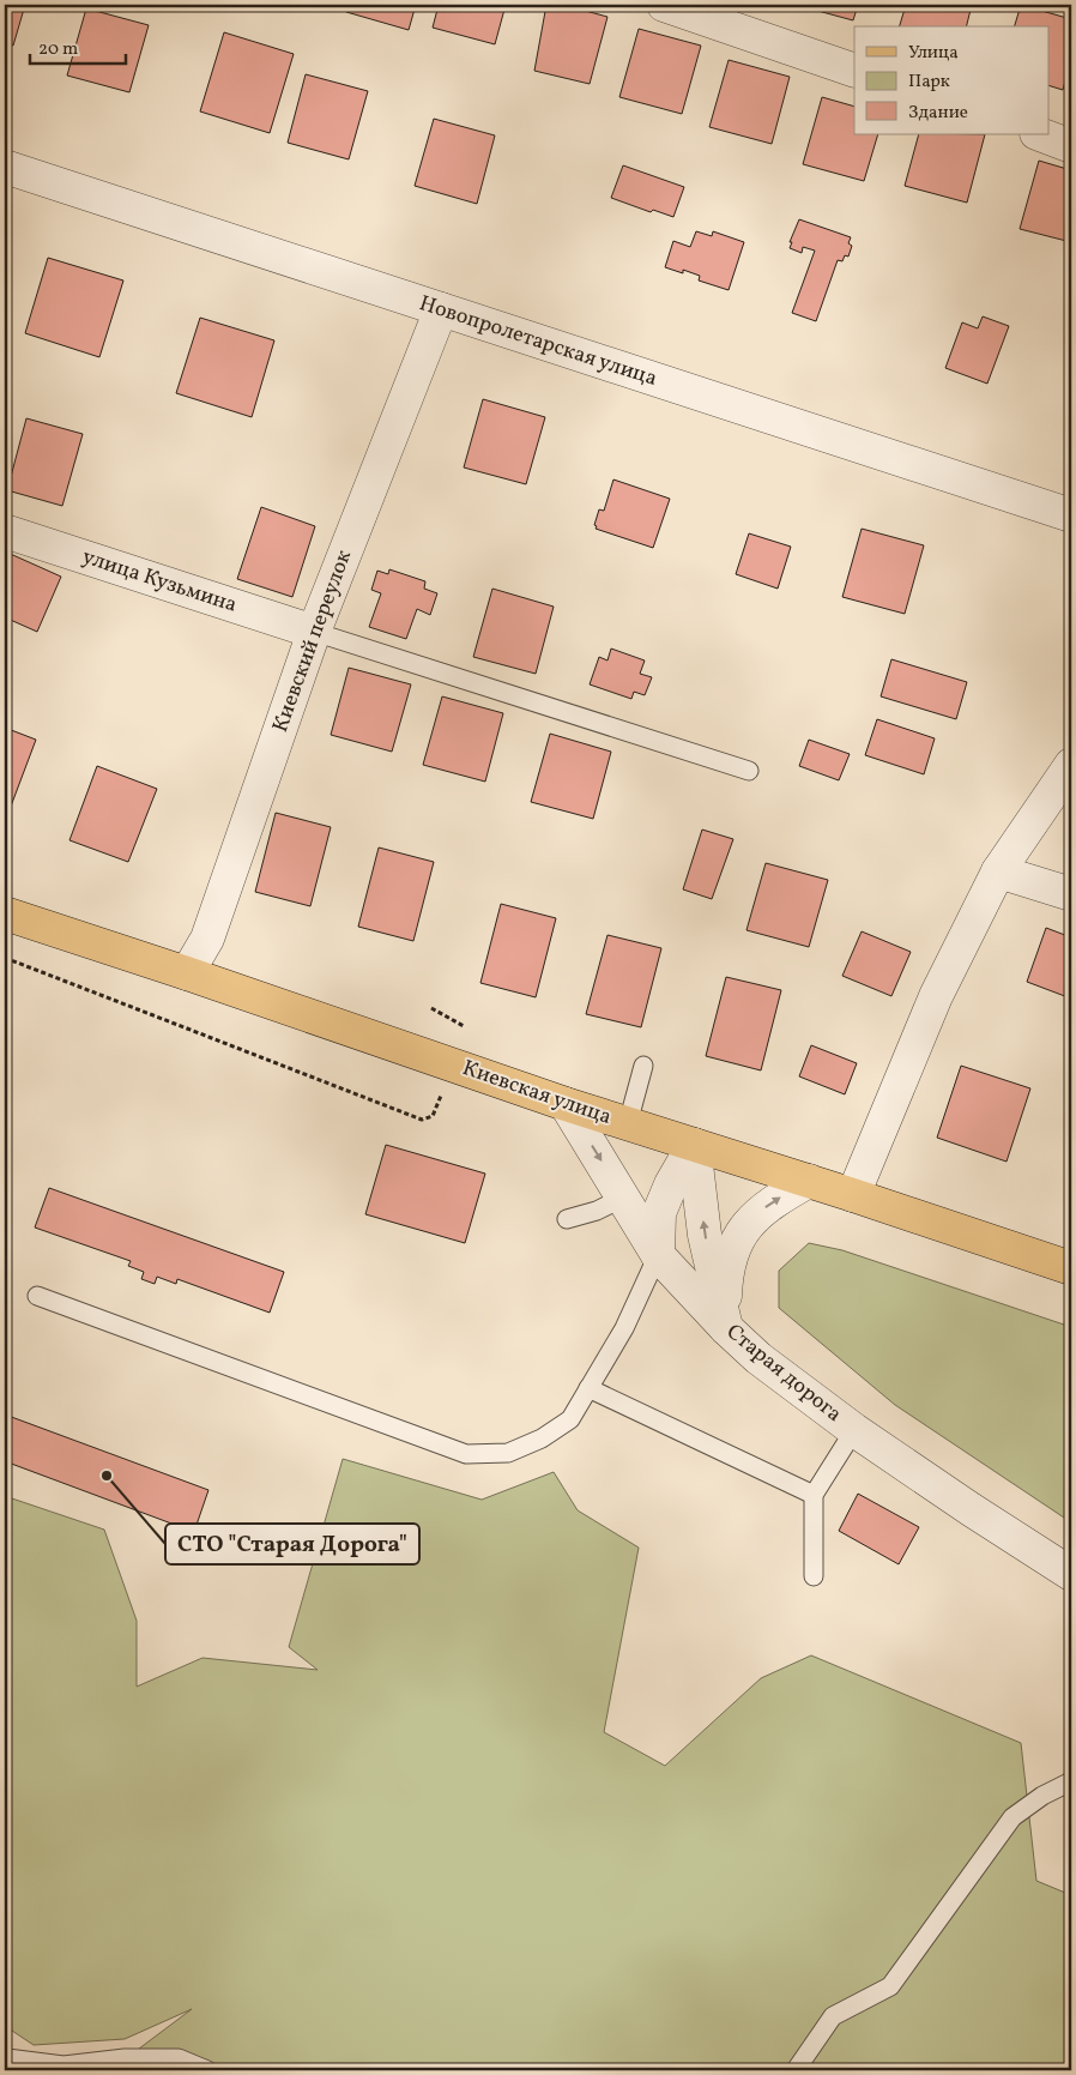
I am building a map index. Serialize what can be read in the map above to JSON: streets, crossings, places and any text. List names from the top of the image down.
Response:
{
  "streets": {
    "main road": ["Киевская улица"],
    "street": [
      "Новопролетарская улица",
      "улица Кузьмина",
      "Киевский переулок",
      "Старая дорога"
    ]
  },
  "crossings": [
    ["Новопролетарская улица", "Киевский переулок"],
    ["улица Кузьмина", "Киевский переулок"],
    ["Киевский переулок", "Киевская улица"],
    ["Киевская улица", "Старая дорога"]
  ],
  "places": ["СТО \"Старая Дорога\""],
  "legend": ["Улица", "Парк", "Здание"],
  "scale_bar": "20 m"
}
